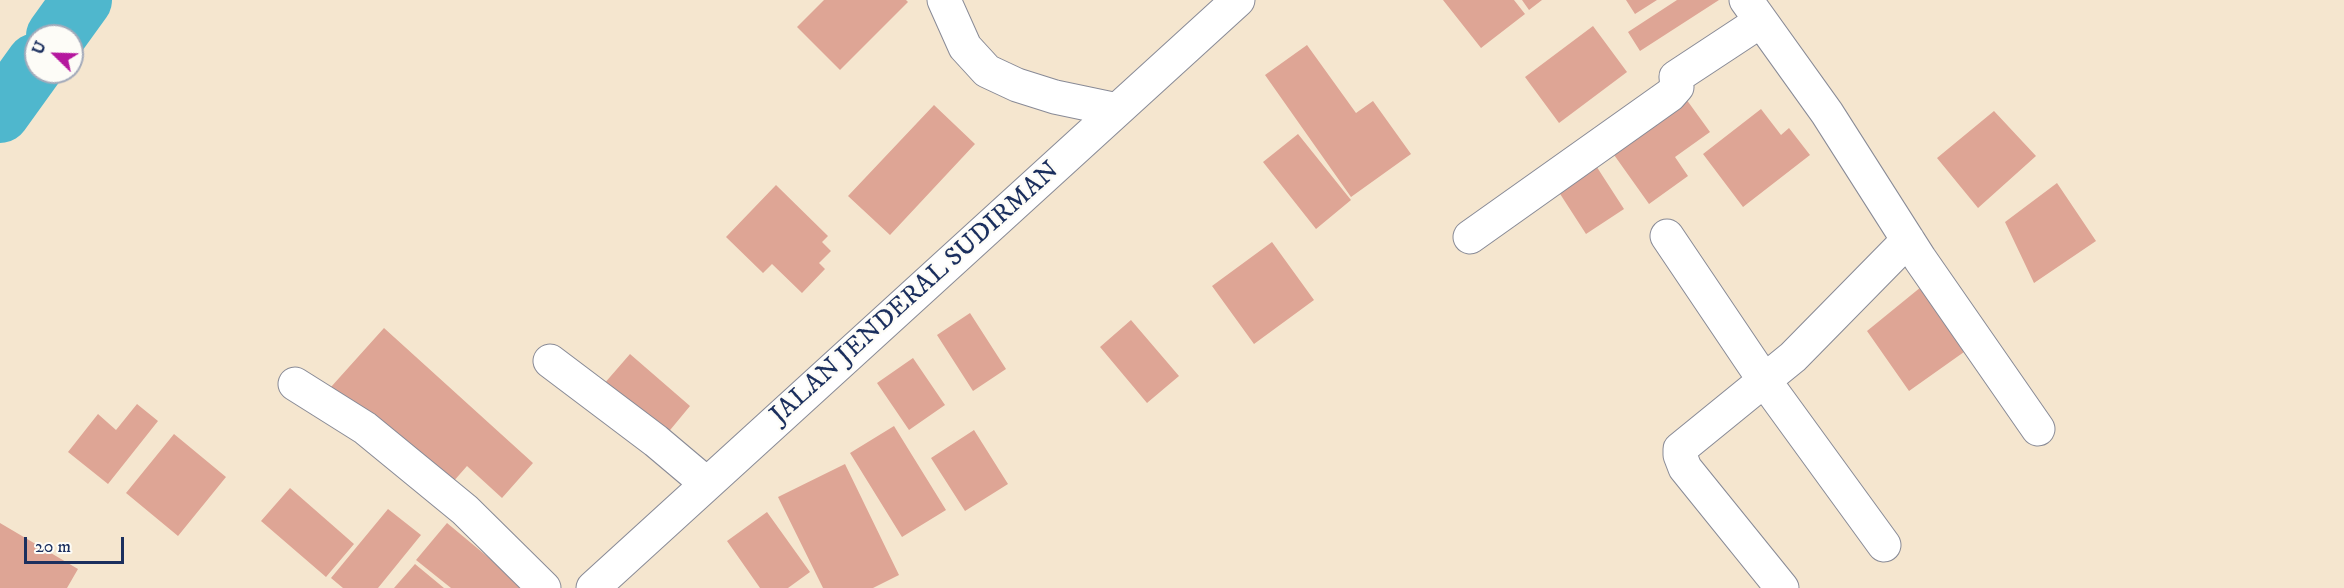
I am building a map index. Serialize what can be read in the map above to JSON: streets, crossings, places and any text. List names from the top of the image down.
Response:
{
  "streets": {
    "street": ["JALAN JENDERAL SUDIRMAN"]
  },
  "scale_bar": "20 m",
  "north": "top left"
}
